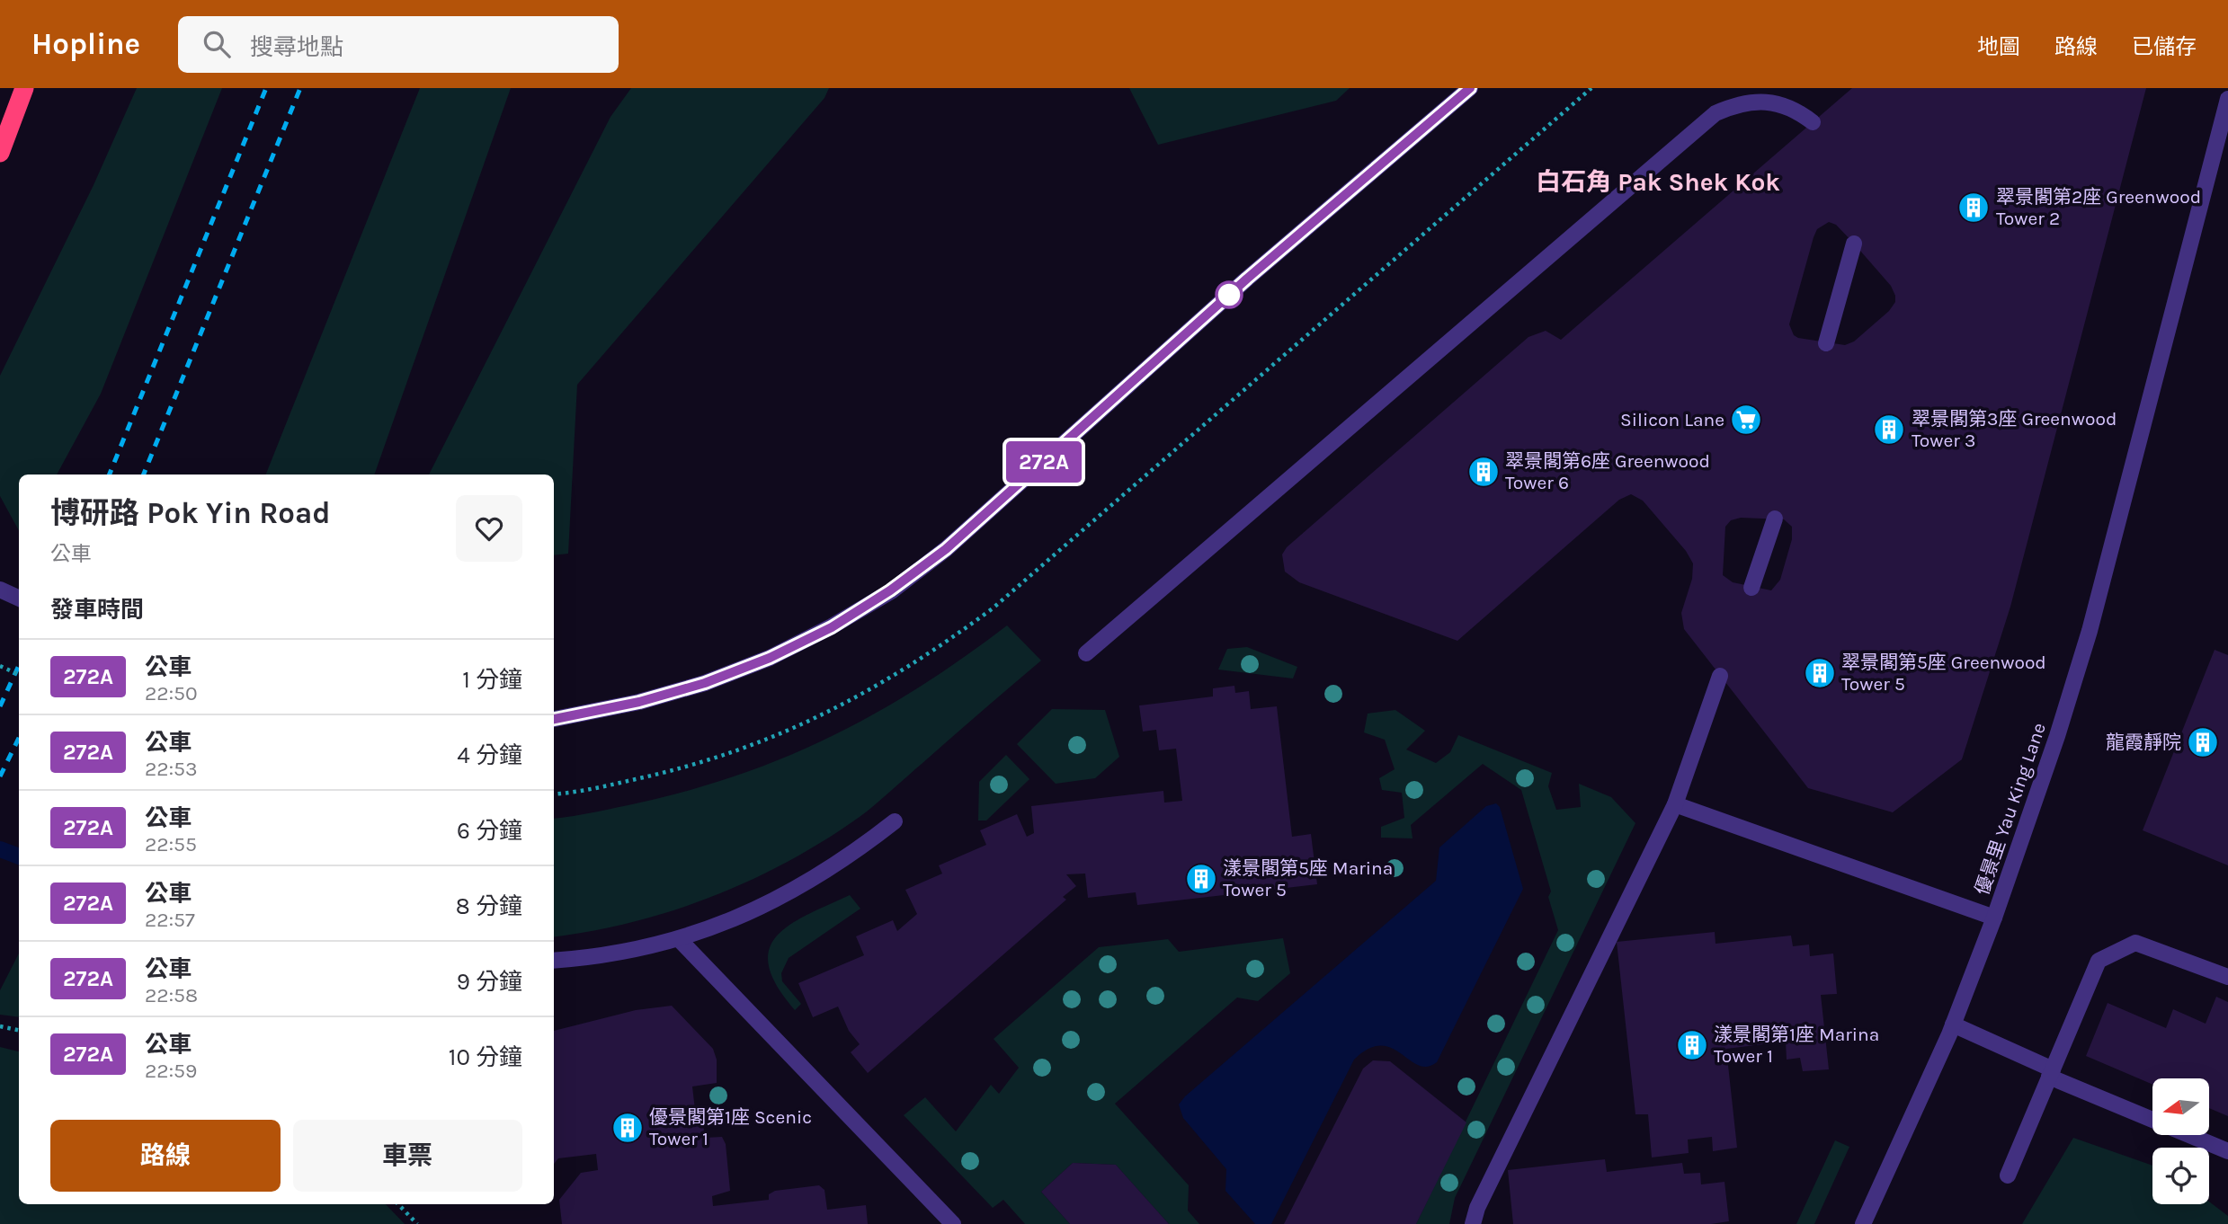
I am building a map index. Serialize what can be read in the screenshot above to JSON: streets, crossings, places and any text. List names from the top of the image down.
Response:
{
  "streets": {
    "street": ["優景里 Yau King Lane"]
  },
  "districts": ["白石角 Pak Shek Kok"],
  "places": {
    "building": [
      "翠景閣第2座 Greenwood Tower 2",
      "翠景閣第3座 Greenwood Tower 3",
      "翠景閣第6座 Greenwood Tower 6",
      "翠景閣第5座 Greenwood Tower 5",
      "龍霞靜院",
      "漾景閣第5座 Marina Tower 5",
      "漾景閣第1座 Marina Tower 1",
      "優景閣第1座 Scenic Tower 1"
    ],
    "supermarket": ["Silicon Lane"]
  },
  "lines": ["bus line 272A"],
  "north": "left",
  "page": {
    "header": "Hopline",
    "search": "搜尋地點",
    "nav": ["地圖", "路線", "已儲存"],
    "on_map": "272A",
    "heading": [
      ["博研路 Pok Yin Road", "公車"],
      "發車時間"
    ],
    "list": [
      {
        "mark": "272A",
        "name": "公車",
        "note": "22:50",
        "value": "1 分鐘"
      },
      {
        "mark": "272A",
        "name": "公車",
        "note": "22:53",
        "value": "4 分鐘"
      },
      {
        "mark": "272A",
        "name": "公車",
        "note": "22:55",
        "value": "6 分鐘"
      },
      {
        "mark": "272A",
        "name": "公車",
        "note": "22:57",
        "value": "8 分鐘"
      },
      {
        "mark": "272A",
        "name": "公車",
        "note": "22:58",
        "value": "9 分鐘"
      },
      {
        "mark": "272A",
        "name": "公車",
        "note": "22:59",
        "value": "10 分鐘"
      }
    ],
    "buttons": ["路線", "車票"]
  }
}
